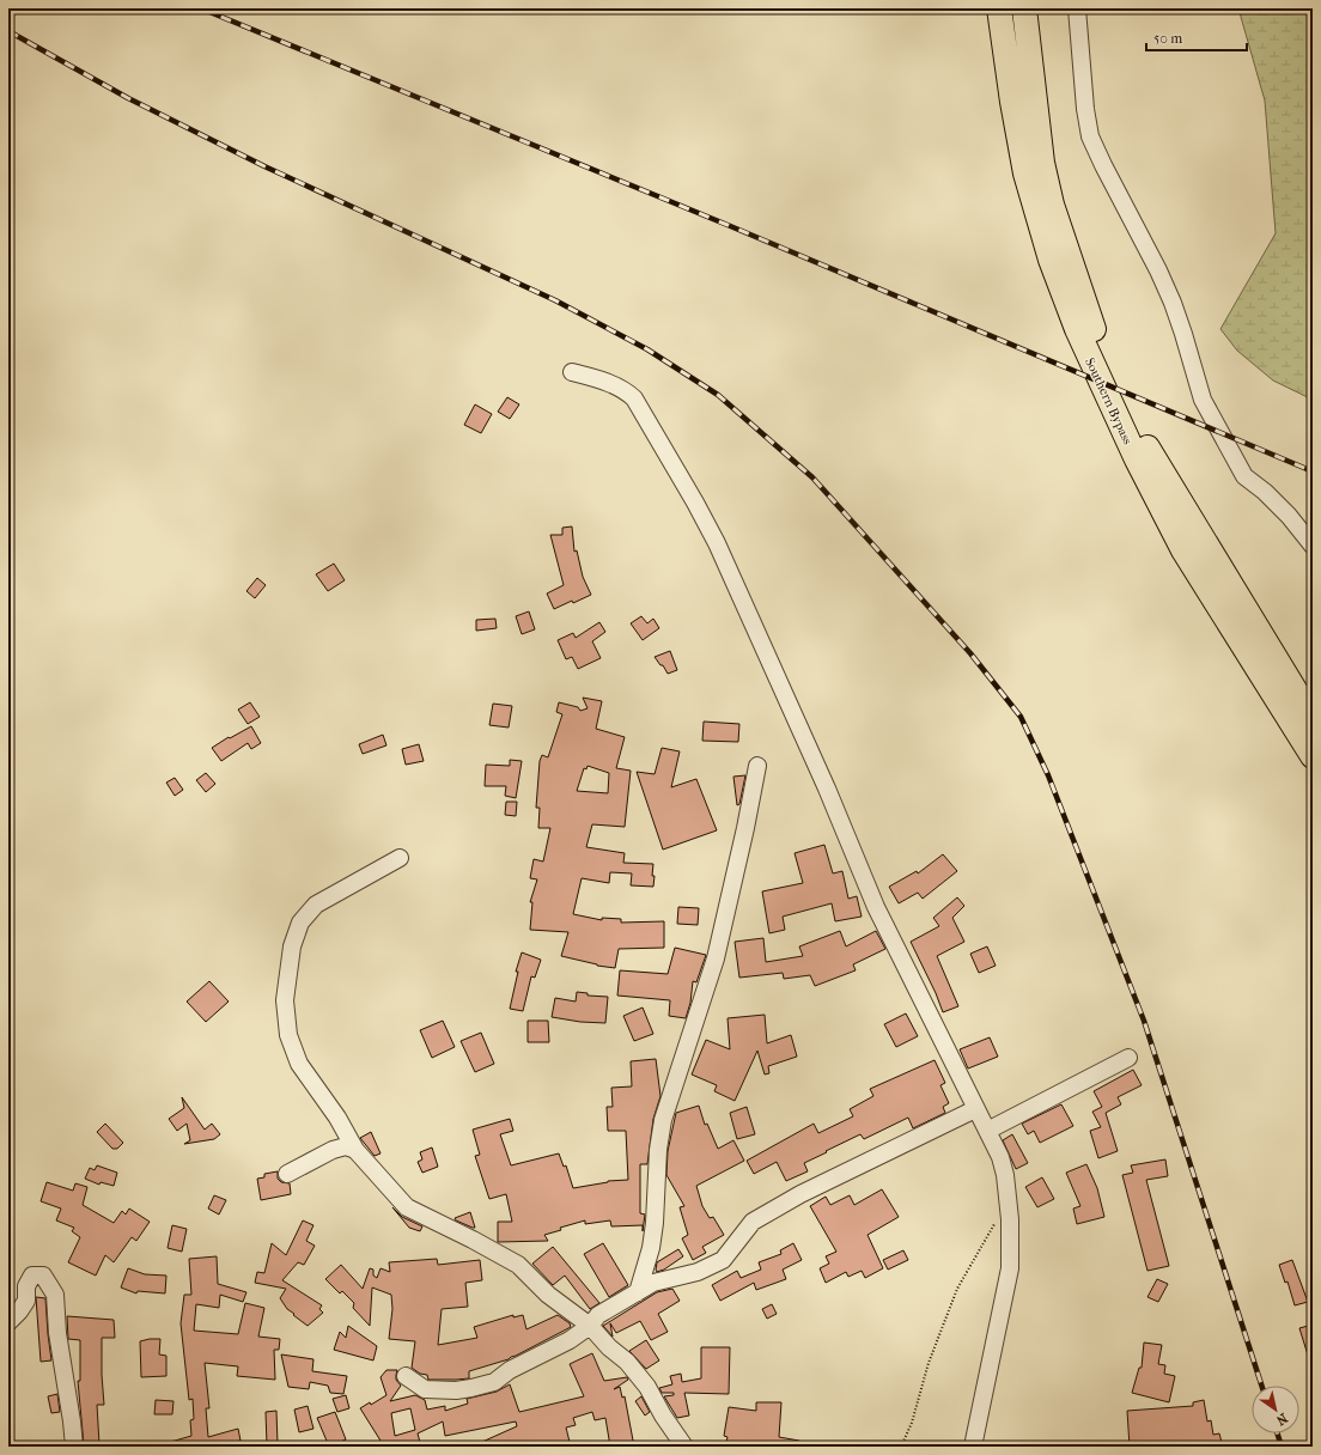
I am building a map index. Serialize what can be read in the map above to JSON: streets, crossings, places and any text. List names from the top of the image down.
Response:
{
  "streets": {
    "highway": ["Southern Bypass"]
  },
  "scale_bar": "50 m",
  "north": "bottom right"
}
